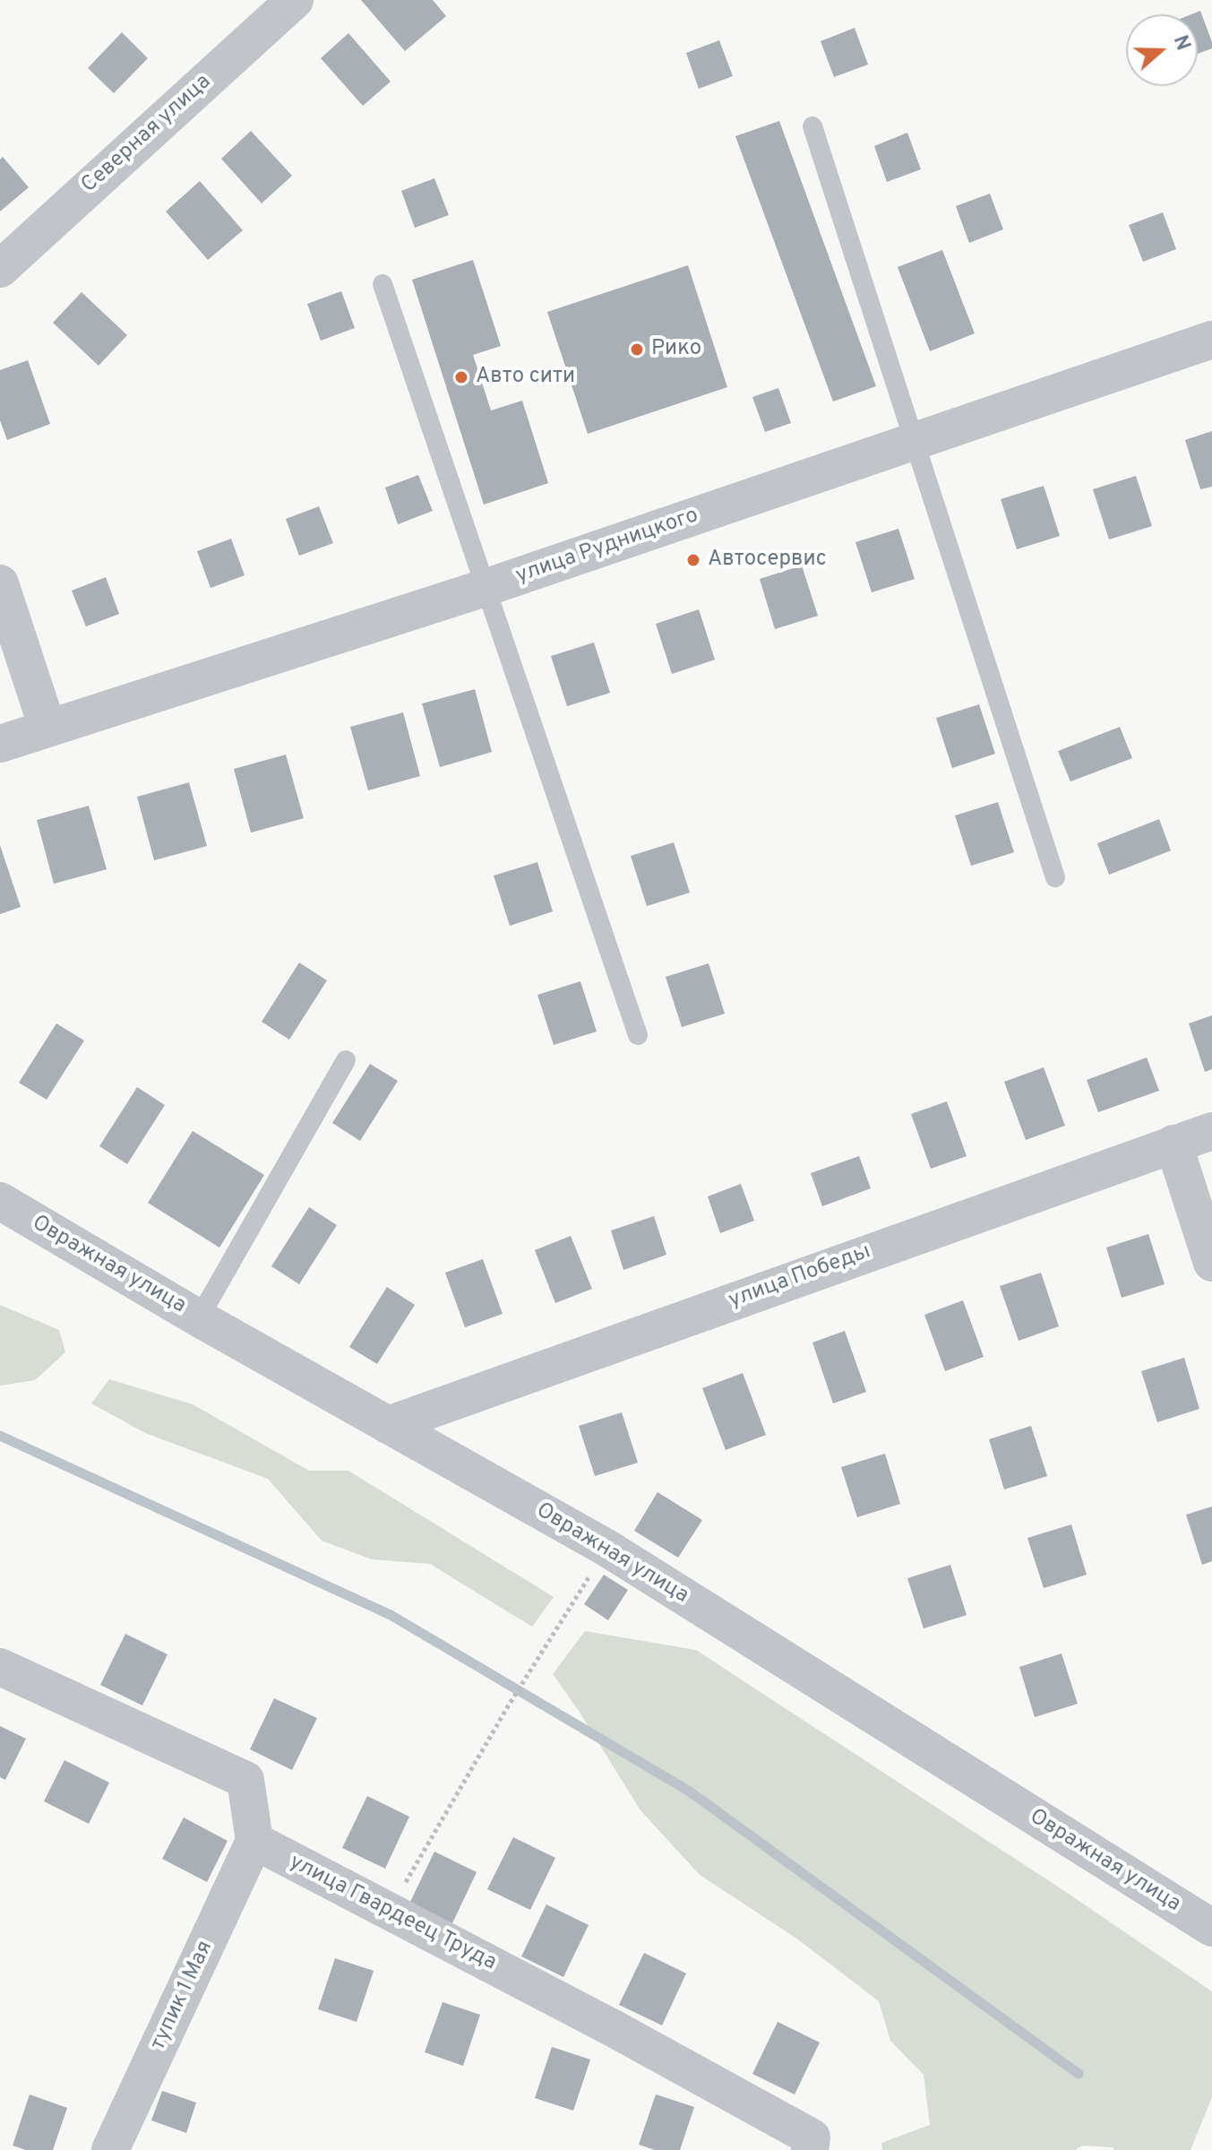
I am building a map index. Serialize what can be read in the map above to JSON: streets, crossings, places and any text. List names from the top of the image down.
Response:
{
  "streets": {
    "street": [
      "Северная улица",
      "улица Рудницкого",
      "Овражная улица",
      "улица Победы",
      "улица Гвардеец Труда",
      "тупик 1 Мая"
    ]
  },
  "crossings": [
    ["Овражная улица", "улица Победы"],
    ["улица Гвардеец Труда", "тупик 1 Мая"]
  ],
  "places": ["Рико", "Авто сити", "Автосервис"],
  "north": "right"
}
